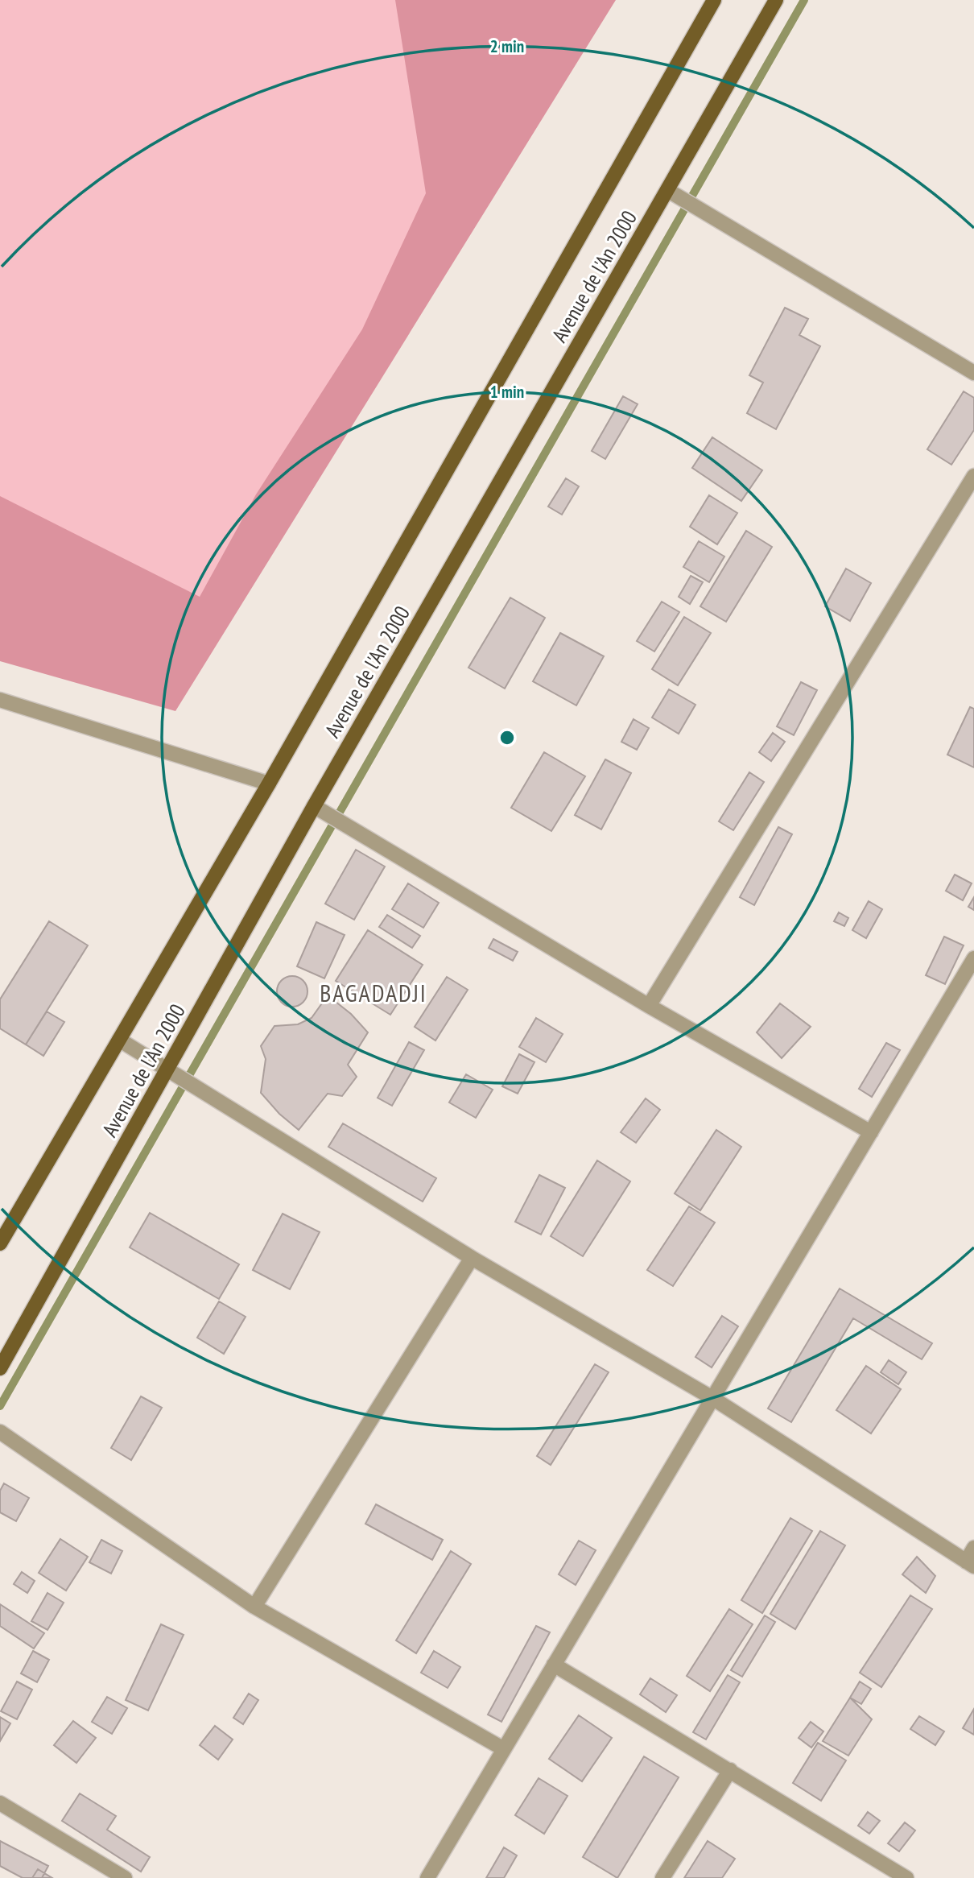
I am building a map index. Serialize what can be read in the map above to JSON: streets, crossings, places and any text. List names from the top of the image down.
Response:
{
  "streets": {
    "main road": ["Avenue de l'An 2000"]
  },
  "districts": ["BAGADADJI"],
  "rings": ["2 min", "1 min"]
}
